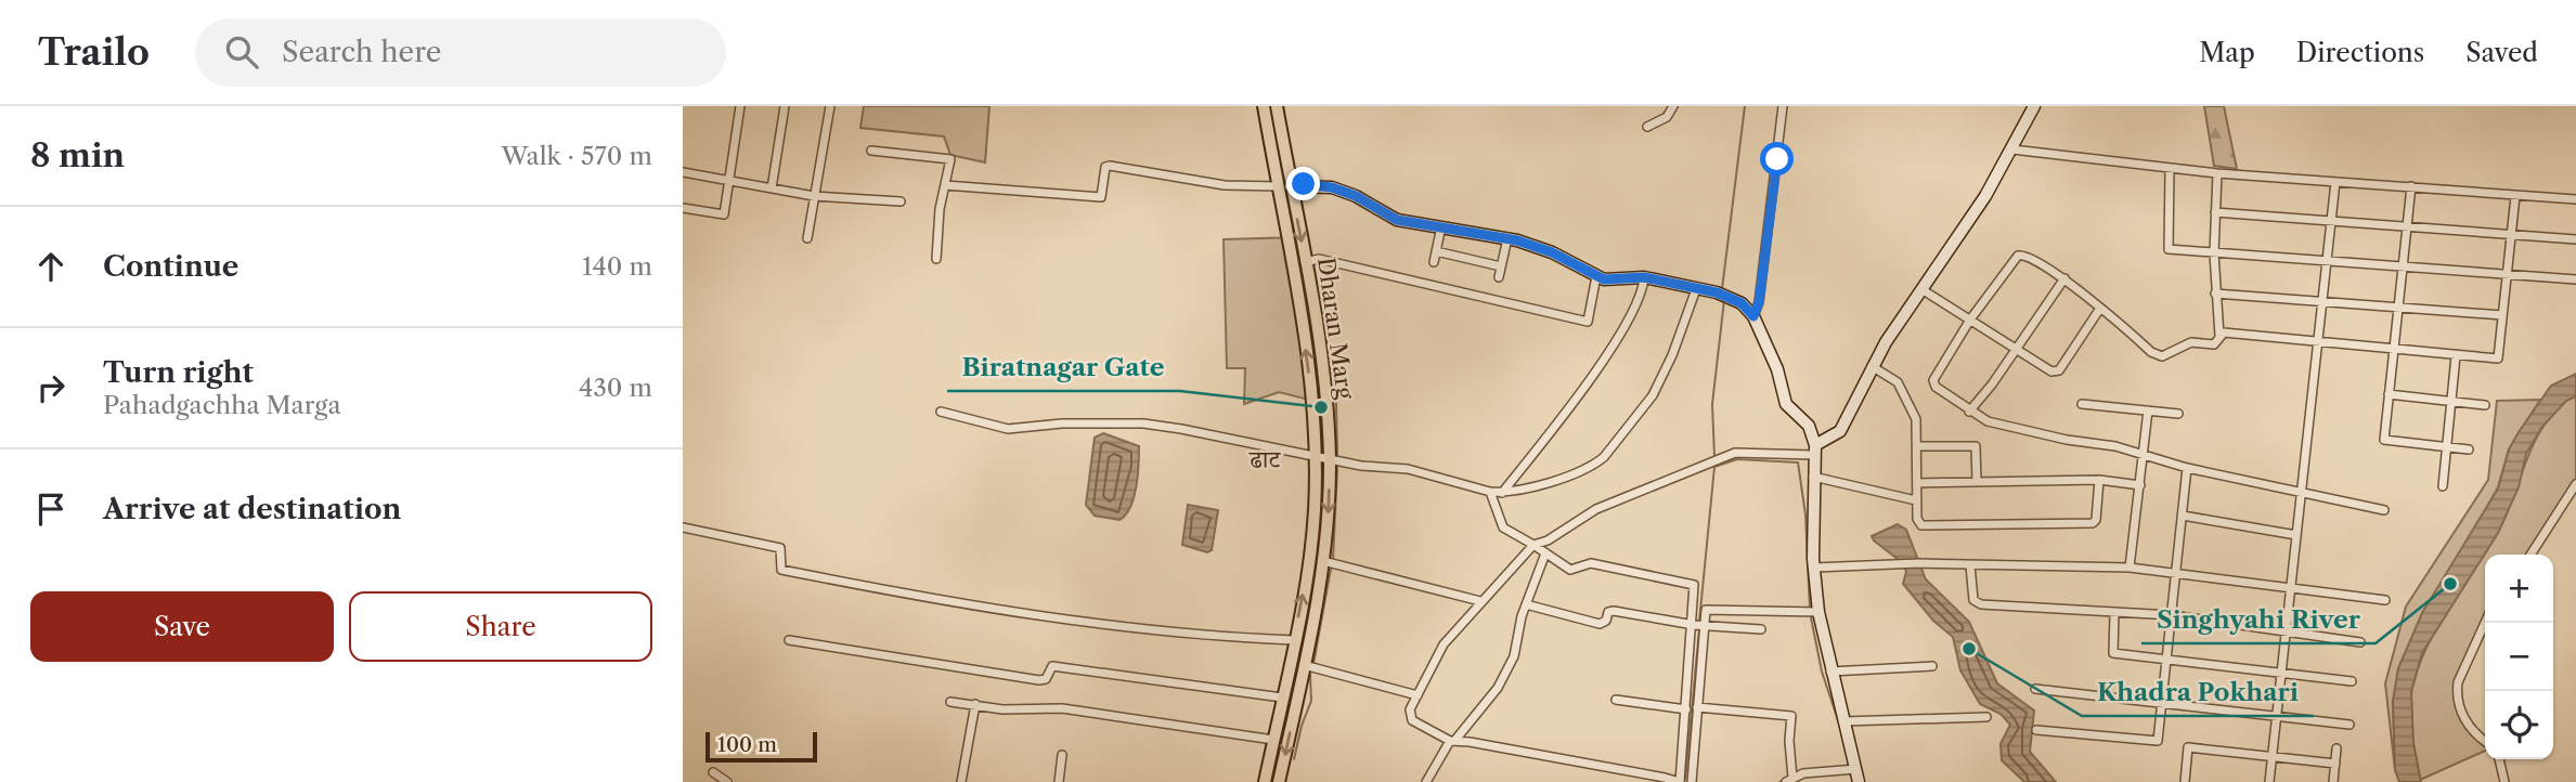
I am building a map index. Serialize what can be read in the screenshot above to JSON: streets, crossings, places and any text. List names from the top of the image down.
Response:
{
  "streets": {
    "main road": ["Dharan Marg"]
  },
  "districts": ["ढाट"],
  "places": ["Biratnagar Gate", "Singhyahi River", "Khadra Pokhari"],
  "scale_bar": "100 m",
  "page": {
    "header": "Trailo",
    "search": "Search here",
    "nav": ["Map", "Directions", "Saved"],
    "heading": ["8 min", "Walk · 570 m"],
    "list": [
      ["Continue", "140 m"],
      ["Turn right", "Pahadgachha Marga", "430 m"],
      "Arrive at destination"
    ],
    "map_buttons": ["+", "−"],
    "buttons": ["Save", "Share"],
    "scale": "100 m"
  }
}
